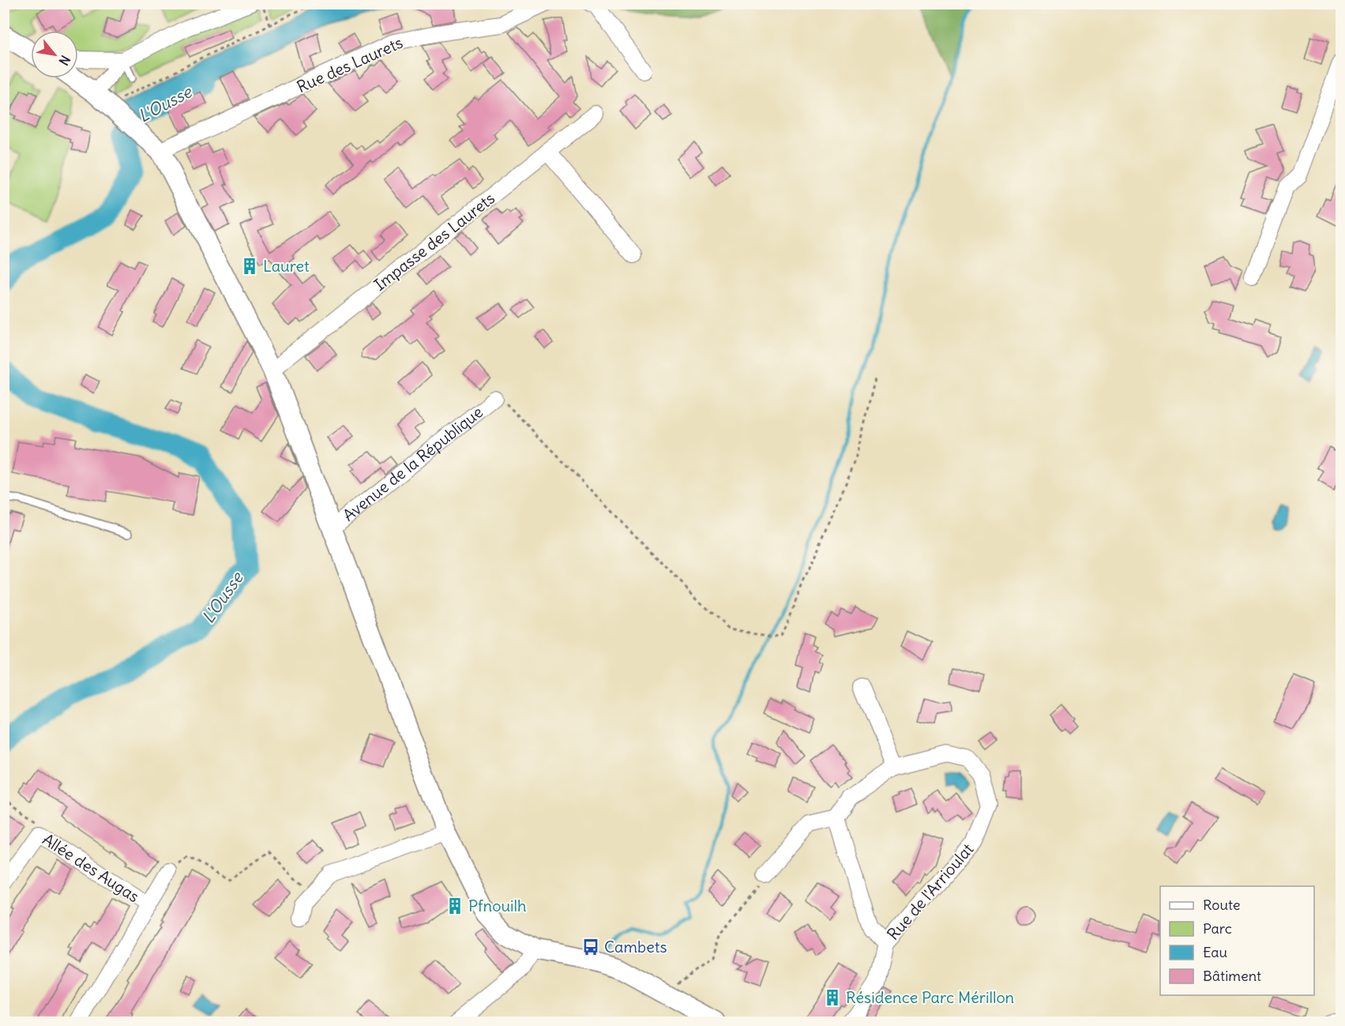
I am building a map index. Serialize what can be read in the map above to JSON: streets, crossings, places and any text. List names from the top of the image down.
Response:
{
  "streets": {
    "street": [
      "Rue des Laurets",
      "Impasse des Laurets",
      "Avenue de la République",
      "Allée des Augas",
      "Rue de l'Arrioulat"
    ]
  },
  "water": ["L'Ousse"],
  "places": {
    "building": ["Lauret", "Pfnouilh", "Résidence Parc Mérillon"],
    "bus stop": ["Cambets"]
  },
  "legend": [
    "Route",
    "Parc",
    "Eau",
    "Bâtiment"
  ],
  "north": "bottom right"
}
